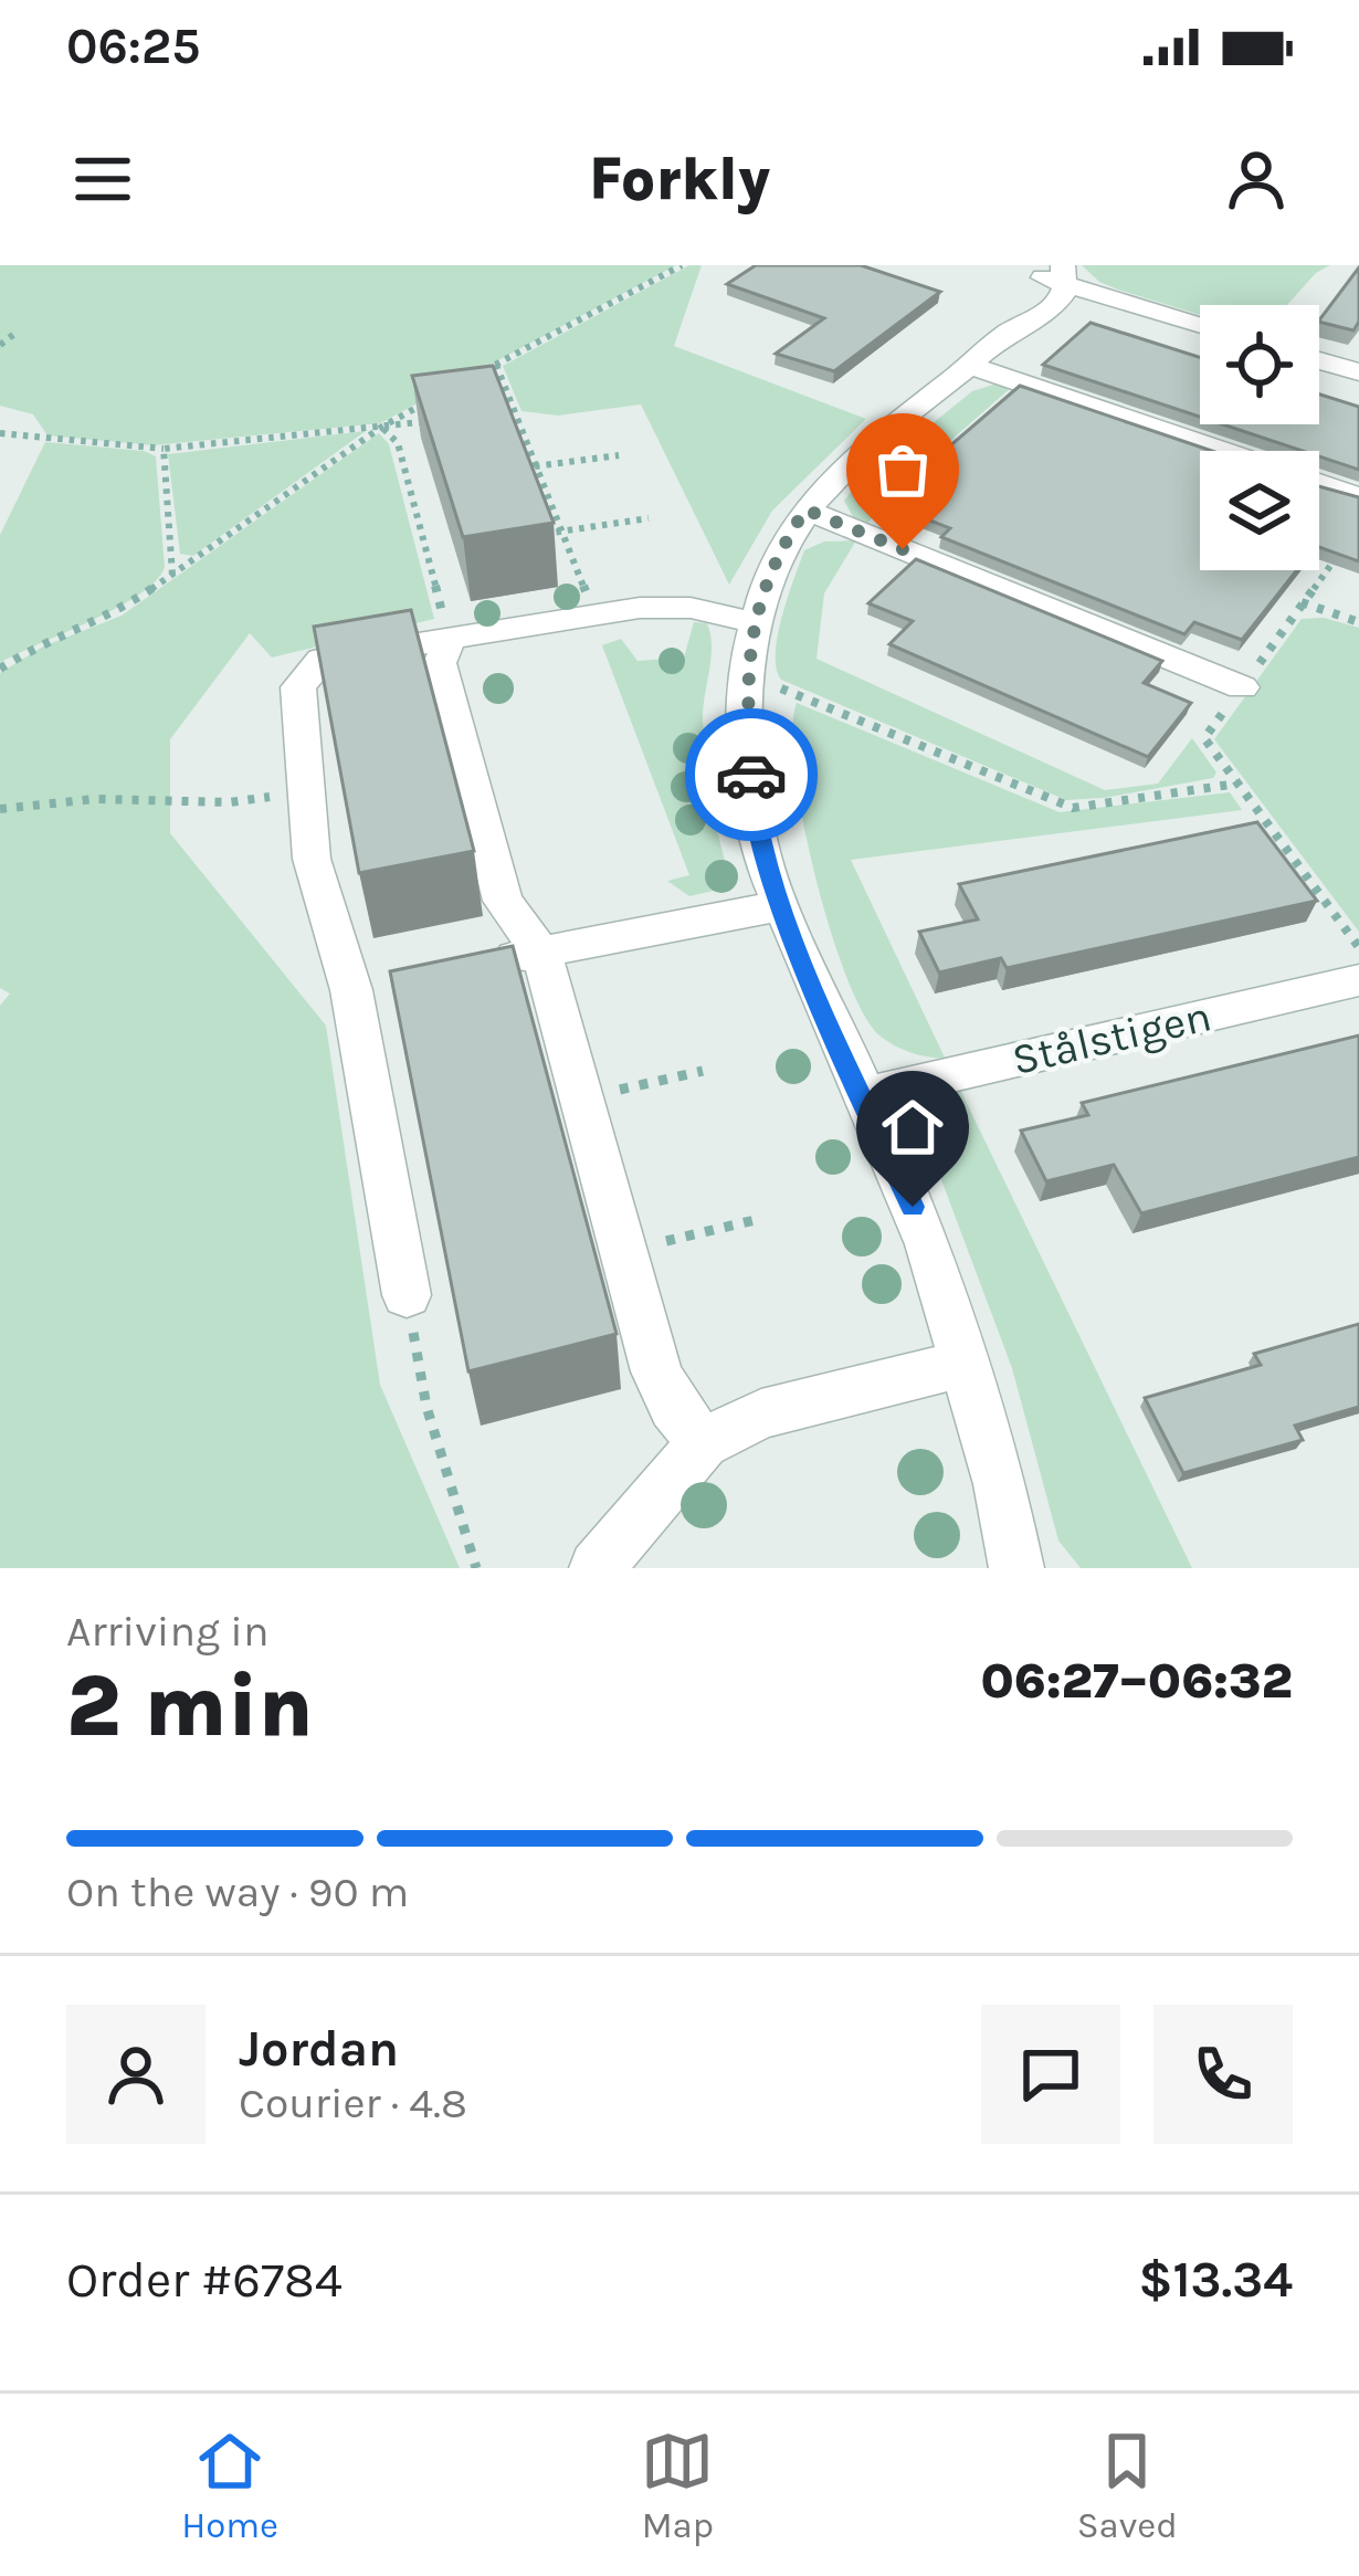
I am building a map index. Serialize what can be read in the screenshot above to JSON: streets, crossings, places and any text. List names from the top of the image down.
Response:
{
  "streets": {
    "street": ["Stålstigen"]
  },
  "page": {
    "status": "06:25",
    "header": "Forkly",
    "heading": ["2 min", "Arriving in", "06:27–06:32"],
    "panel": [
      "Jordan",
      "Courier · 4.8",
      "Order #6784",
      "$13.34"
    ],
    "bar": "On the way · 90 m",
    "tabs": ["Home", "Map", "Saved"]
  }
}
